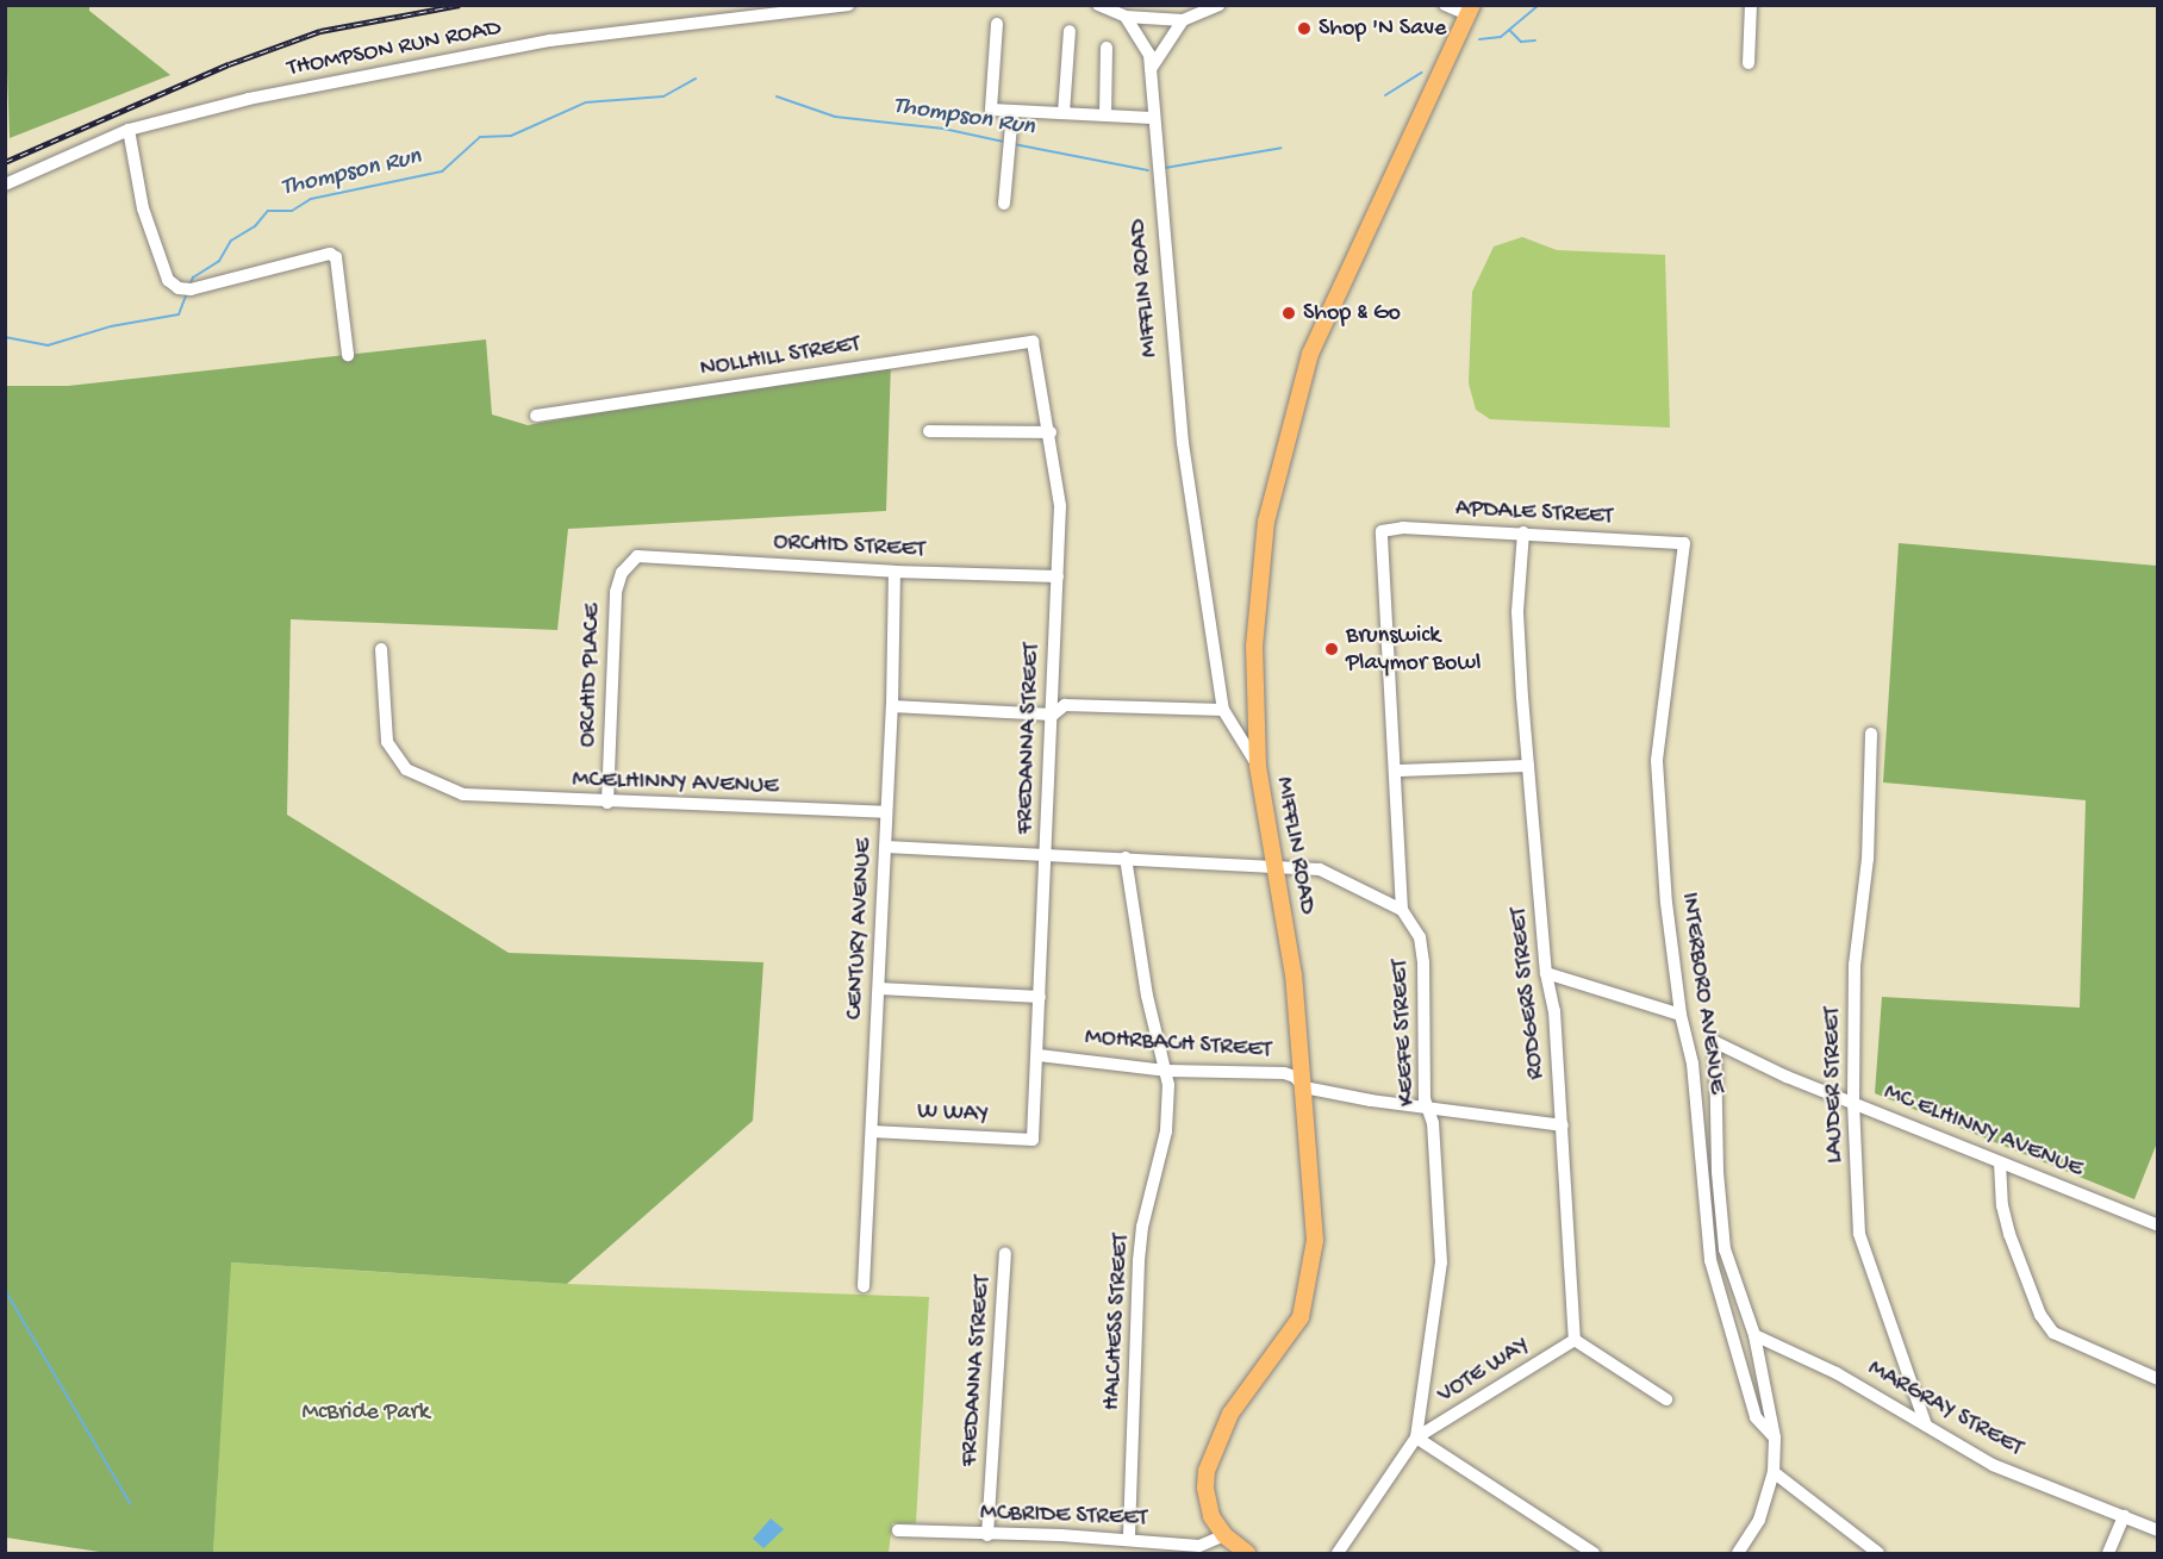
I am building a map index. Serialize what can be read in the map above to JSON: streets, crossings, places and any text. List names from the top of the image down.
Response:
{
  "streets": {
    "main road": ["MIFFLIN ROAD"],
    "street": [
      "THOMPSON RUN ROAD",
      "NOLLHILL STREET",
      "APDALE STREET",
      "ORCHID STREET",
      "ORCHID PLACE",
      "FREDANNA STREET",
      "MCELHINNY AVENUE",
      "CENTURY AVENUE",
      "RODGERS STREET",
      "INTERBORO AVENUE",
      "KEEFE STREET",
      "MOHRBACH STREET",
      "LAUDER STREET",
      "W WAY",
      "MC ELHINNY AVENUE",
      "HALCHESS STREET",
      "VOTE WAY",
      "MARGRAY STREET",
      "MCBRIDE STREET"
    ]
  },
  "crossings": [
    ["MIFFLIN ROAD", "MOHRBACH STREET"],
    ["MIFFLIN ROAD", "MCBRIDE STREET"],
    ["NOLLHILL STREET", "FREDANNA STREET"],
    ["APDALE STREET", "RODGERS STREET"],
    ["APDALE STREET", "INTERBORO AVENUE"],
    ["APDALE STREET", "KEEFE STREET"],
    ["ORCHID STREET", "ORCHID PLACE"],
    ["ORCHID STREET", "FREDANNA STREET"],
    ["ORCHID STREET", "CENTURY AVENUE"],
    ["ORCHID PLACE", "MCELHINNY AVENUE"],
    ["FREDANNA STREET", "MOHRBACH STREET"],
    ["FREDANNA STREET", "W WAY"],
    ["FREDANNA STREET", "MCBRIDE STREET"],
    ["MCELHINNY AVENUE", "CENTURY AVENUE"],
    ["CENTURY AVENUE", "W WAY"],
    ["RODGERS STREET", "MOHRBACH STREET"],
    ["RODGERS STREET", "VOTE WAY"],
    ["INTERBORO AVENUE", "MC ELHINNY AVENUE"],
    ["INTERBORO AVENUE", "MARGRAY STREET"],
    ["KEEFE STREET", "MOHRBACH STREET"],
    ["KEEFE STREET", "VOTE WAY"],
    ["MOHRBACH STREET", "HALCHESS STREET"],
    ["LAUDER STREET", "MC ELHINNY AVENUE"],
    ["LAUDER STREET", "MARGRAY STREET"],
    ["HALCHESS STREET", "MCBRIDE STREET"]
  ],
  "water": ["Thompson Run"],
  "parks": ["McBride Park"],
  "places": ["Shop 'N Save", "Shop & Go", "Brunswick Playmor Bowl"]
}
